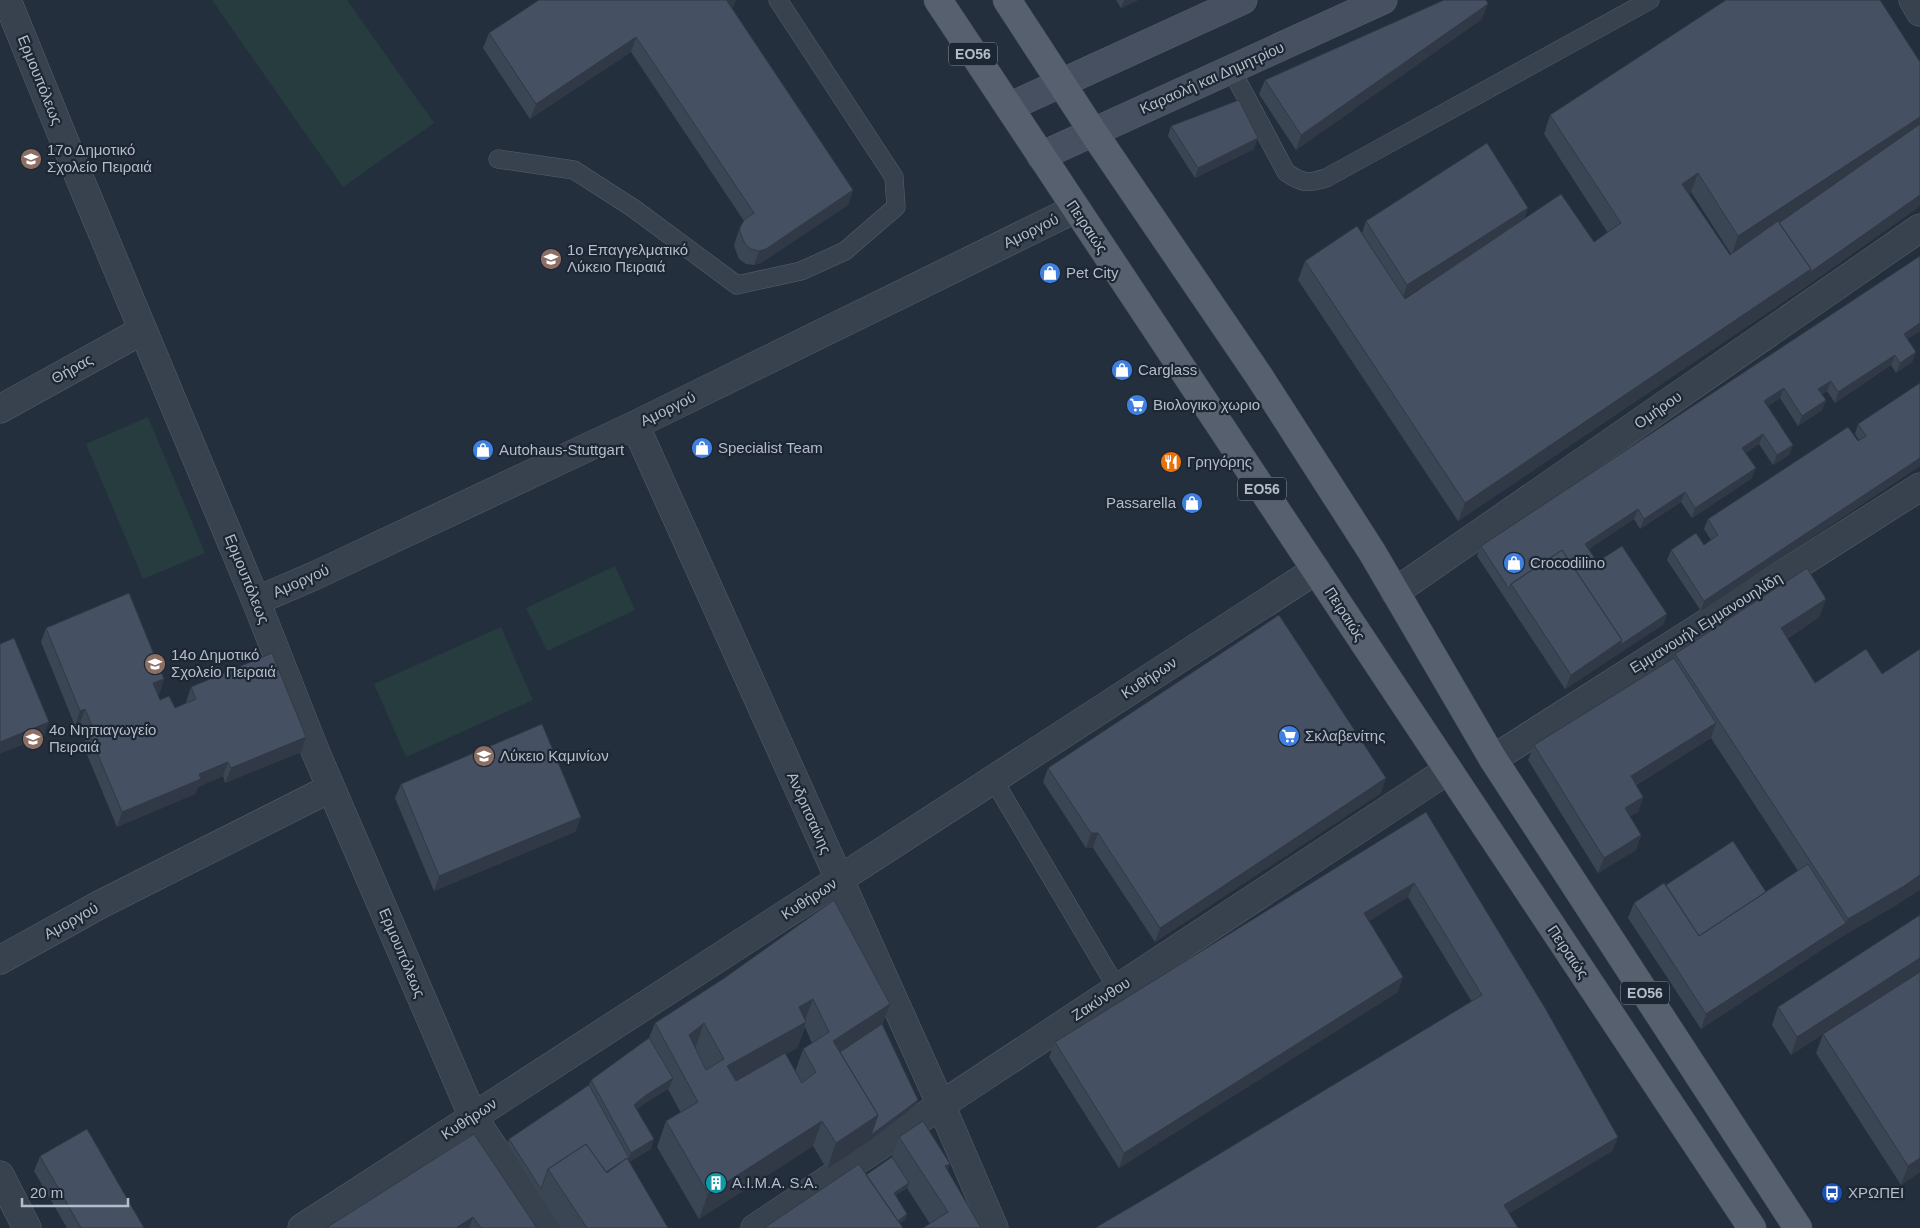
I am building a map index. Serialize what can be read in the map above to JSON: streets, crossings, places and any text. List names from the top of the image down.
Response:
{
  "streets": {
    "main road": ["ΕΟ56", "Καραολή και Δημητρίου", "Πειραιώς"],
    "street": [
      "Ερμουπόλεως",
      "Αμοργού",
      "Θήρας",
      "Ομήρου",
      "Εμμανουήλ Εμμανουηλίδη",
      "Κυθήρων",
      "Ανδριτσαίνης",
      "Ζακύνθου"
    ]
  },
  "crossings": [
    ["ΕΟ56", "Καραολή και Δημητρίου"],
    ["ΕΟ56", "Ομήρου"],
    ["ΕΟ56", "Εμμανουήλ Εμμανουηλίδη"],
    ["Καραολή και Δημητρίου", "Πειραιώς"],
    ["Ερμουπόλεως", "Αμοργού"],
    ["Ερμουπόλεως", "Θήρας"],
    ["Ερμουπόλεως", "Κυθήρων"],
    ["Πειραιώς", "Αμοργού"],
    ["Πειραιώς", "Κυθήρων"],
    ["Πειραιώς", "Ζακύνθου"],
    ["Αμοργού", "Ανδριτσαίνης"],
    ["Κυθήρων", "Ανδριτσαίνης"],
    ["Ανδριτσαίνης", "Ζακύνθου"]
  ],
  "places": {
    "school or university": [
      "17ο Δημοτικό Σχολείο Πειραιά",
      "1ο Επαγγελματικό Λύκειο Πειραιά",
      "14ο Δημοτικό Σχολείο Πειραιά",
      "4ο Νηπιαγωγείο Πειραιά",
      "Λύκειο Καμινίων"
    ],
    "shop": [
      "Pet City",
      "Carglass",
      "Specialist Team",
      "Autohaus-Stuttgart",
      "Passarella",
      "Crocodilino"
    ],
    "supermarket": ["Βιολογικο χωριο", "Σκλαβενίτης"],
    "restaurant": ["Γρηγόρης"],
    "building": ["A.I.M.A. S.A."],
    "bus stop": ["ΧΡΩΠΕΙ"]
  },
  "scale_bar": "20 m"
}
